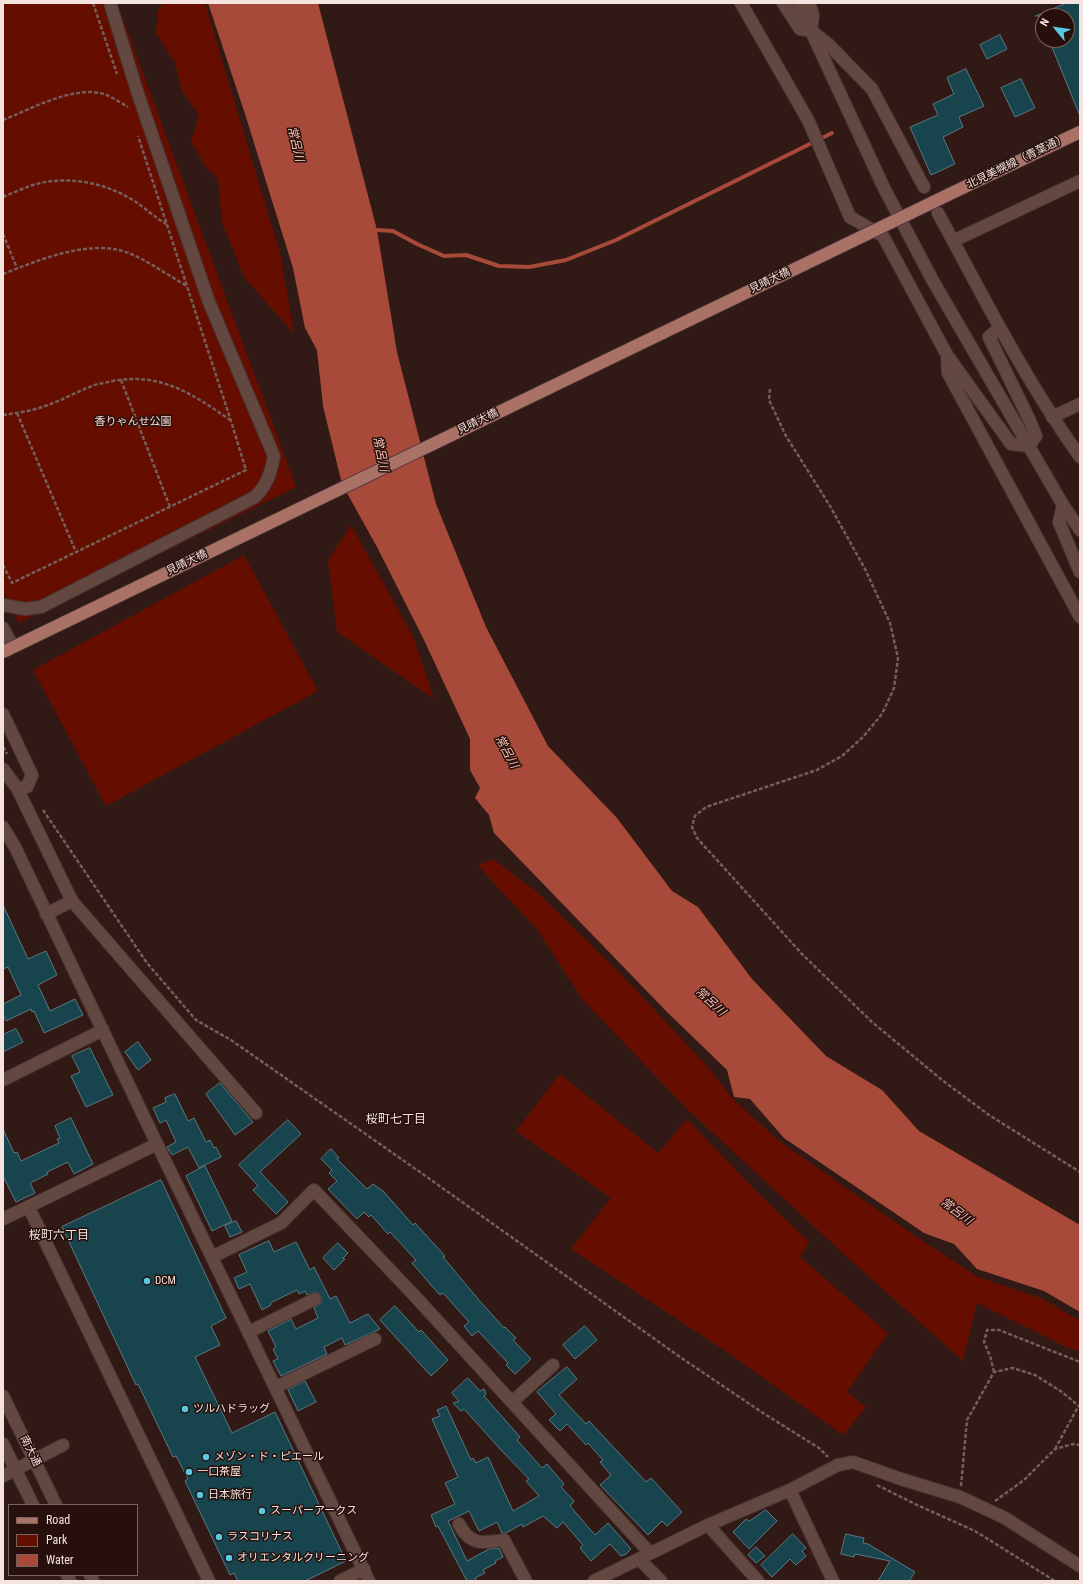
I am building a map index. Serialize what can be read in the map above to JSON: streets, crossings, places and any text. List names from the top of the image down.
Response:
{
  "streets": {
    "main road": ["北見美幌線（青葉通）", "見晴大橋"],
    "street": ["南大通"]
  },
  "crossings": [
    ["北見美幌線（青葉通）", "見晴大橋"]
  ],
  "districts": ["桜町七丁目", "桜町六丁目"],
  "water": ["常呂川"],
  "parks": ["香りゃんせ公園"],
  "places": [
    "DCM",
    "ツルハドラッグ",
    "メゾン・ド・ピエール",
    "一口茶屋",
    "日本旅行",
    "スーパーアークス",
    "ラスコリナス",
    "オリエンタルクリーニング"
  ],
  "legend": ["Road", "Park", "Water"],
  "north": "top left"
}
